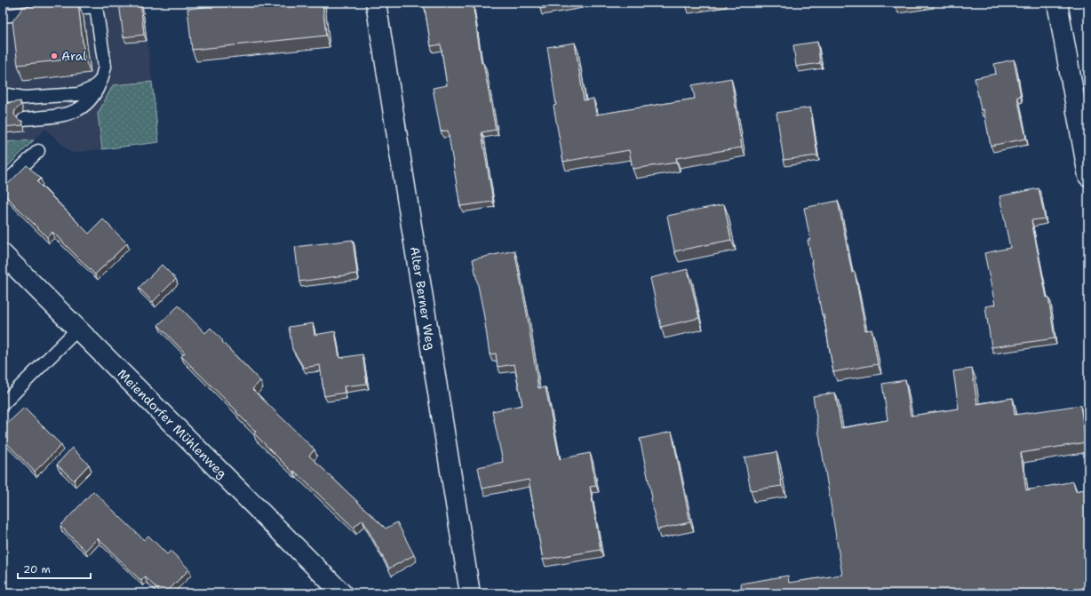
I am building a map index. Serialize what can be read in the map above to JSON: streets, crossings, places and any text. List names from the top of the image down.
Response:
{
  "streets": {
    "street": ["Alter Berner Weg", "Meiendorfer Mühlenweg"]
  },
  "places": ["Aral"],
  "scale_bar": "20 m"
}
